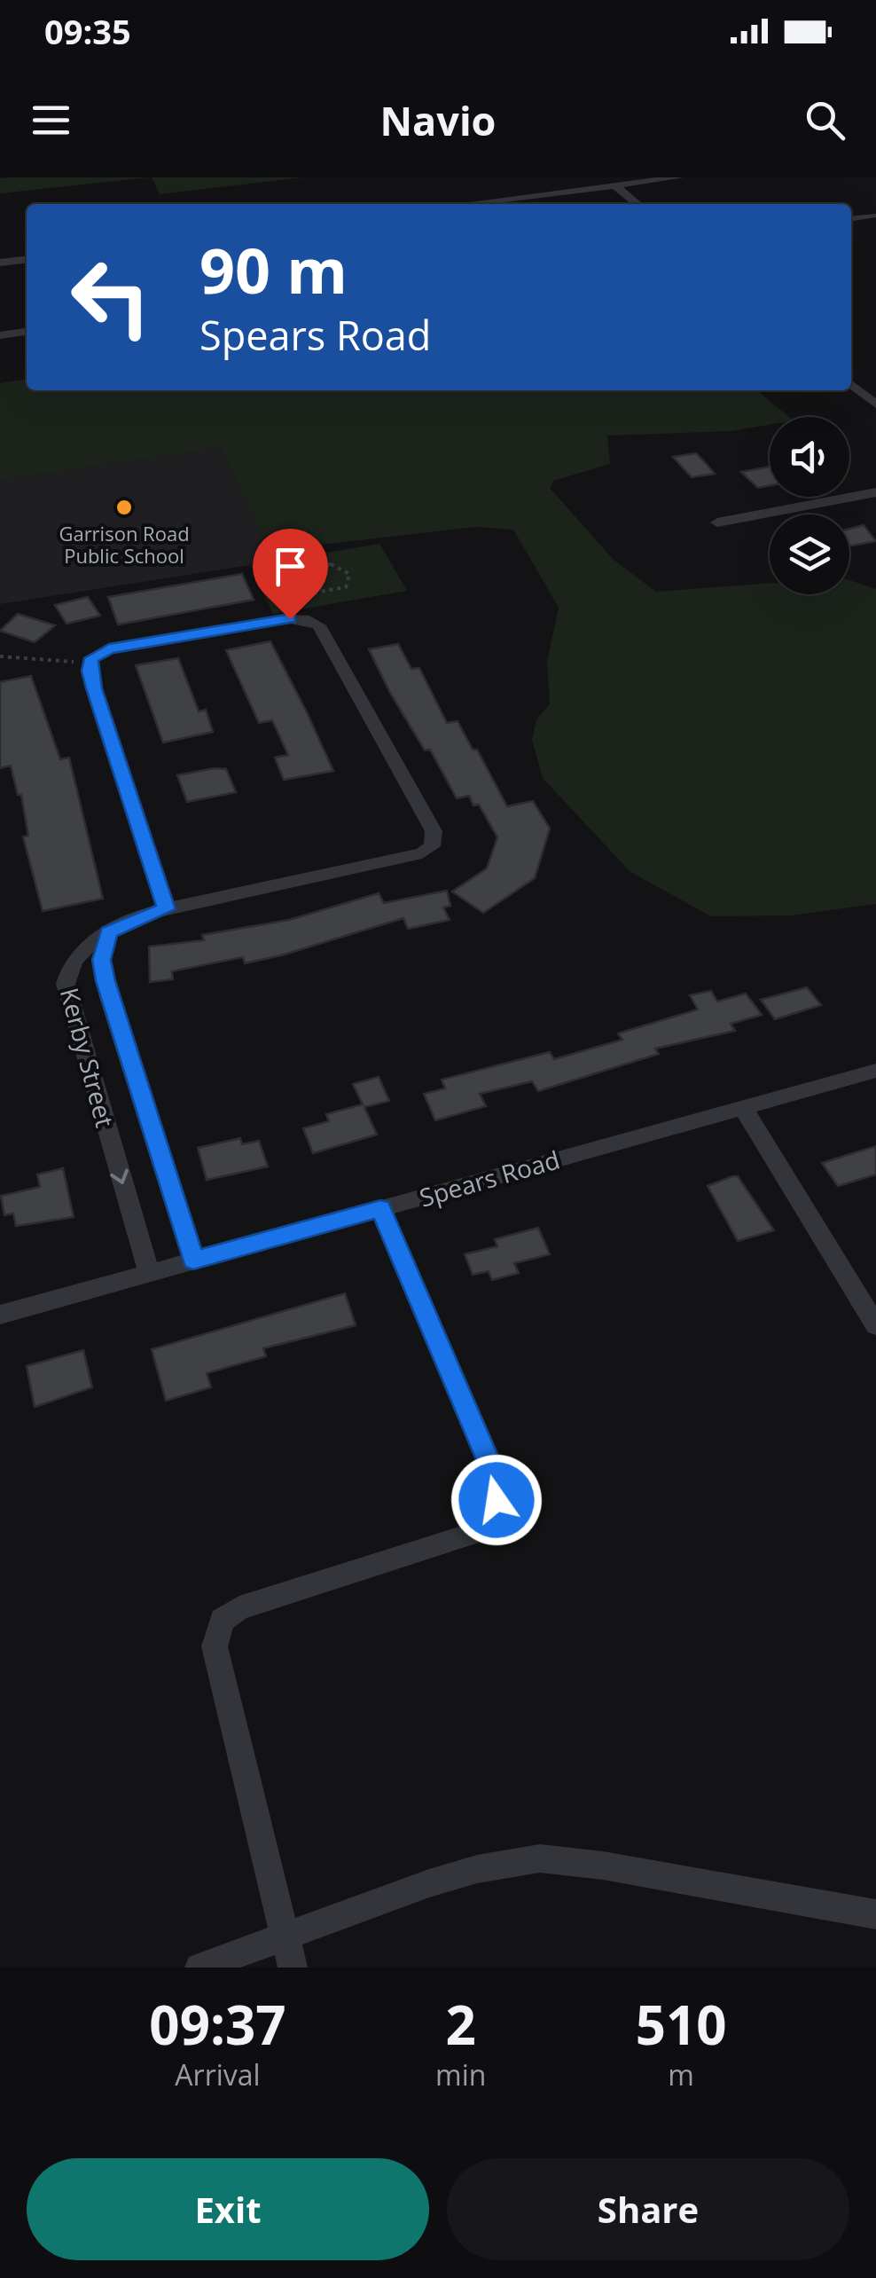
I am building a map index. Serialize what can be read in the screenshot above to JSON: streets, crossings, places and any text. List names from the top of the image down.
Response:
{
  "streets": {
    "street": ["Kerby Street", "Spears Road"]
  },
  "crossings": [
    ["Kerby Street", "Spears Road"]
  ],
  "places": ["Garrison Road Public School"],
  "page": {
    "status": "09:35",
    "header": "Navio",
    "turn": ["90 m", "Spears Road"],
    "eta": [
      "09:37",
      "Arrival",
      "2",
      "min",
      "510",
      "m"
    ],
    "buttons": ["Exit", "Share"]
  }
}
